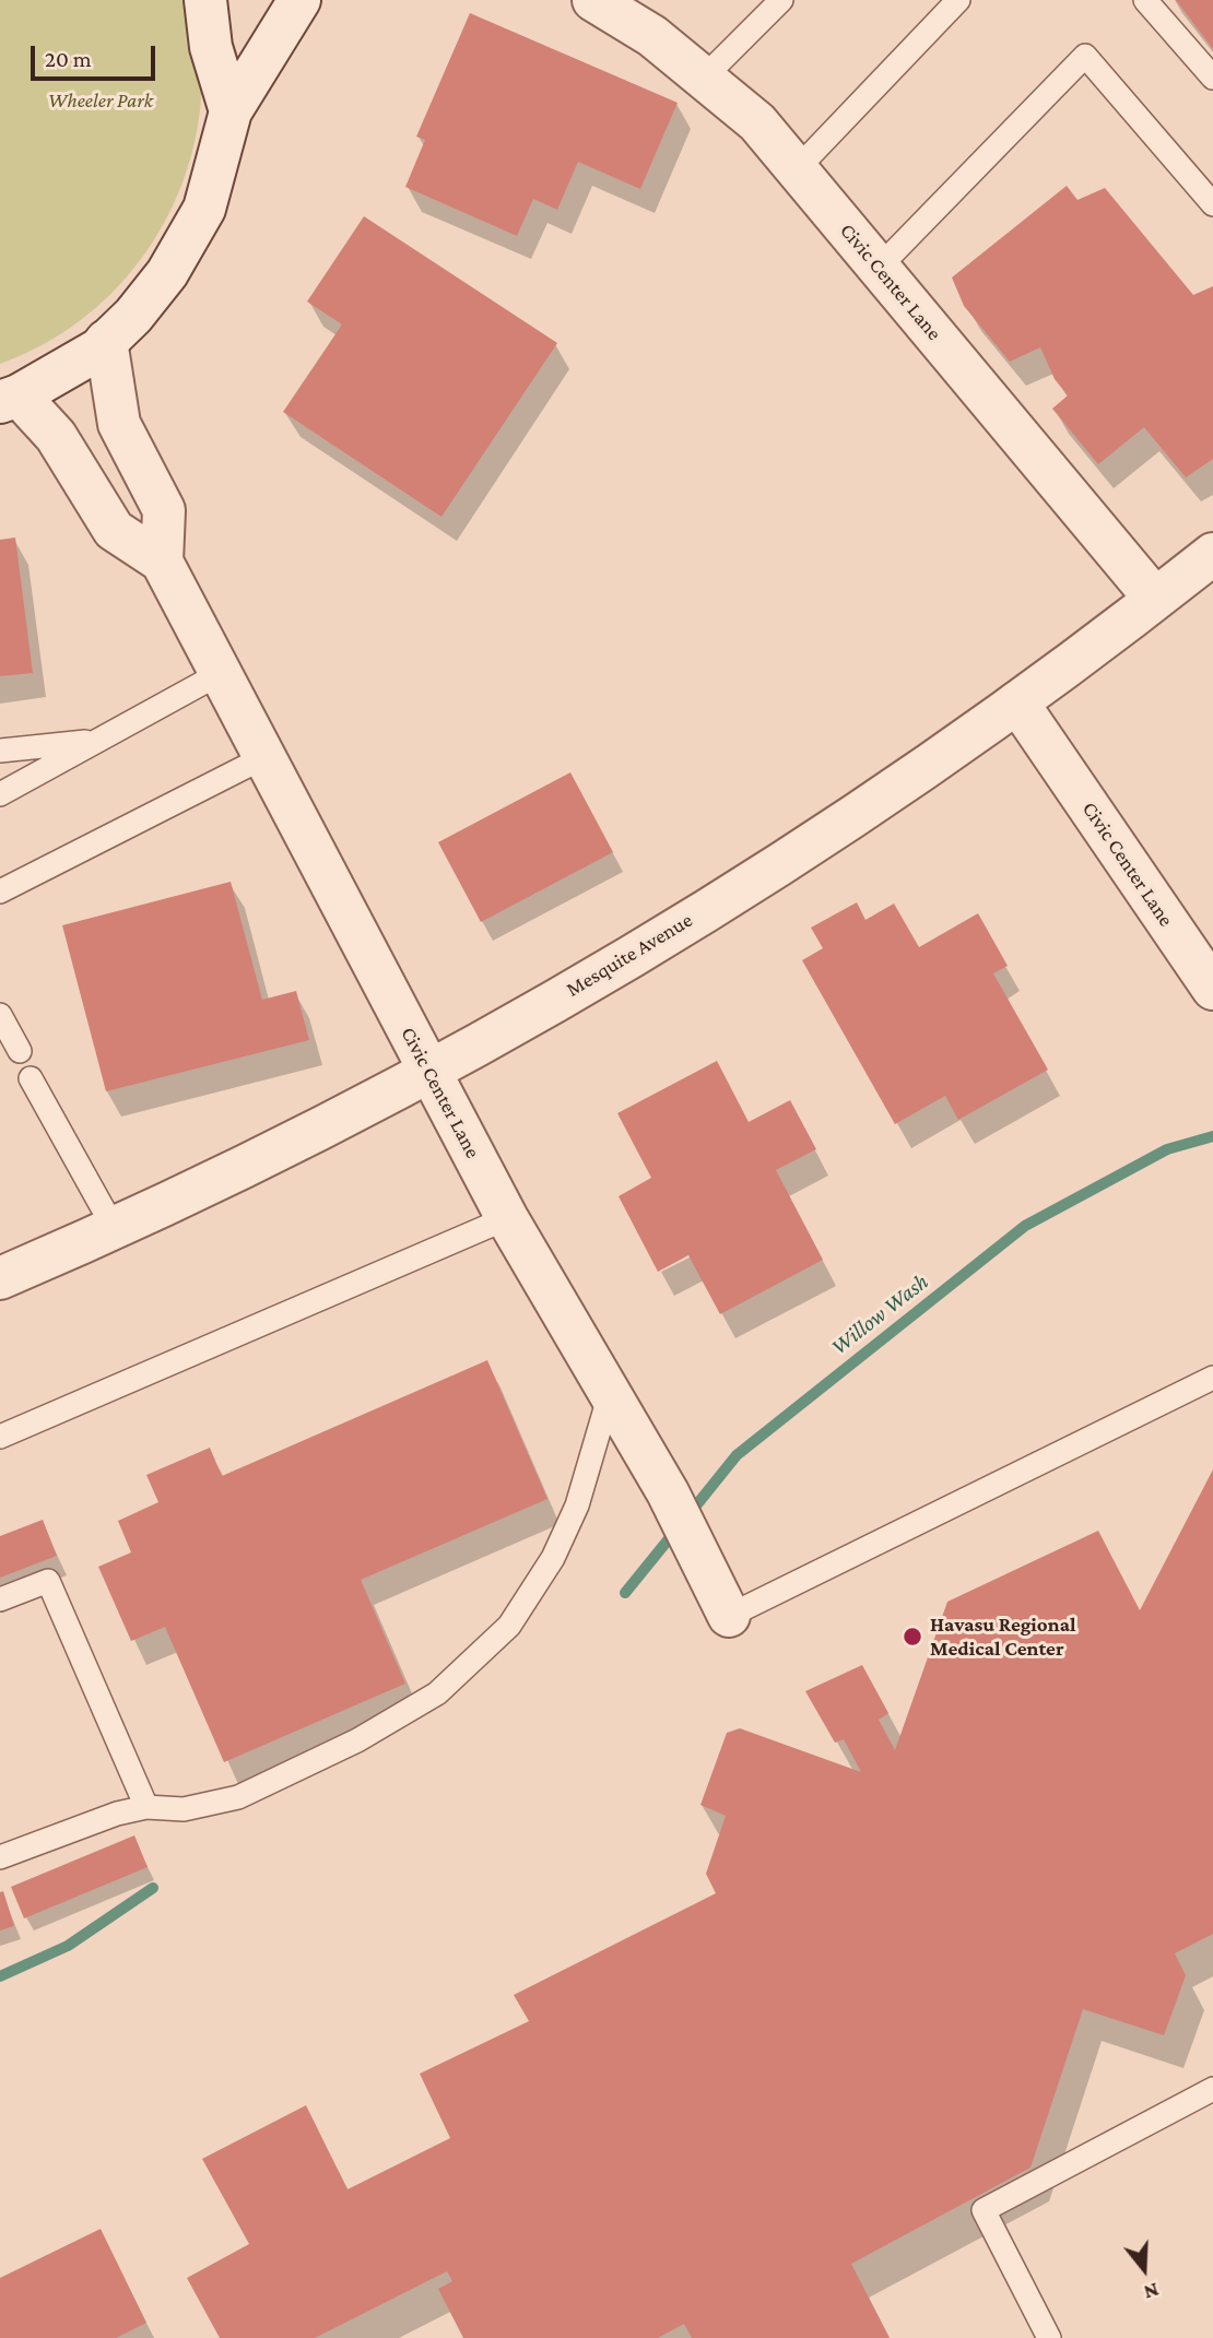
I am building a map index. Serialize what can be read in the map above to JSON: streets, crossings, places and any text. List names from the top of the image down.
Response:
{
  "streets": {
    "street": ["Civic Center Lane", "Mesquite Avenue"]
  },
  "crossings": [
    ["Civic Center Lane", "Mesquite Avenue"]
  ],
  "water": ["Willow Wash"],
  "parks": ["Wheeler Park"],
  "places": ["Havasu Regional Medical Center"],
  "scale_bar": "20 m",
  "north": "bottom"
}
